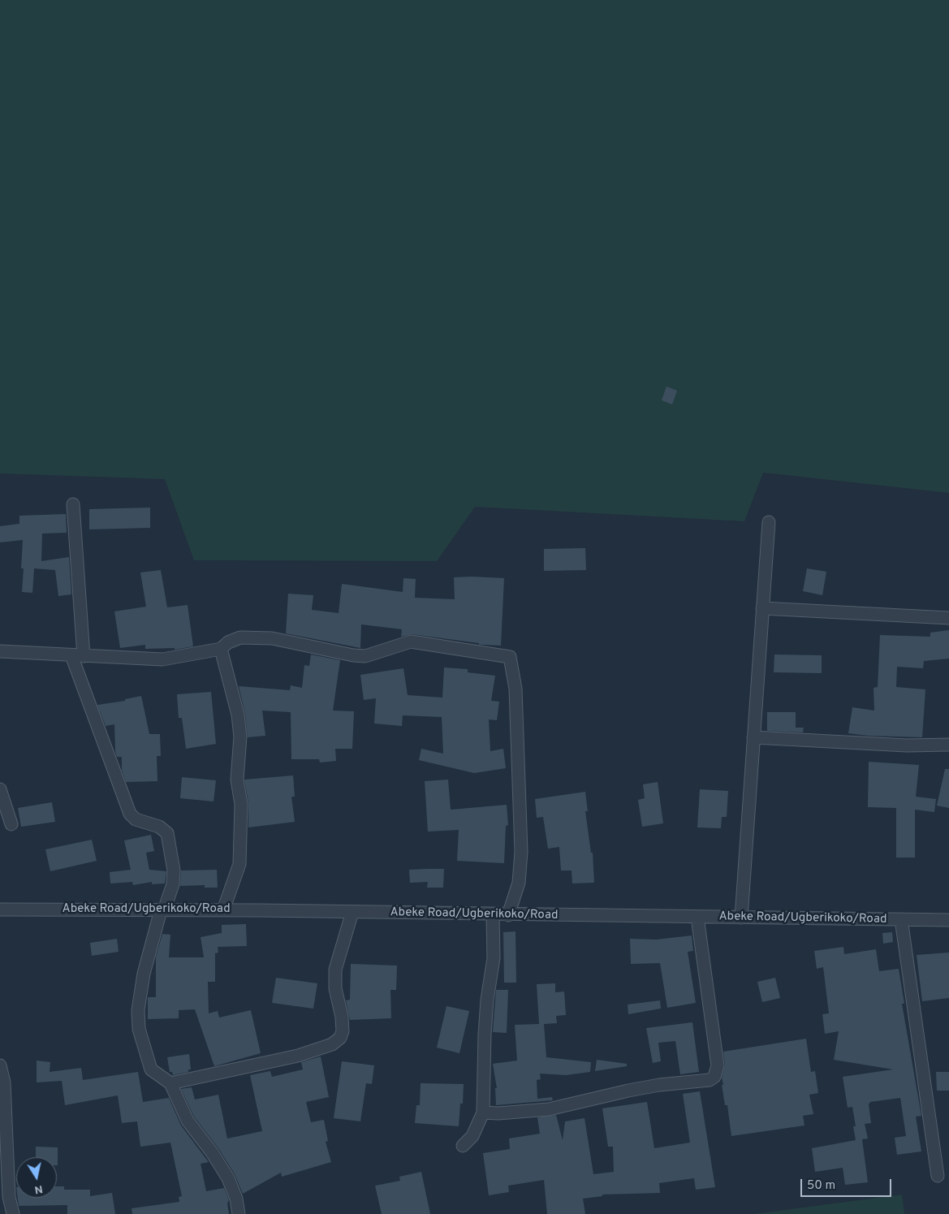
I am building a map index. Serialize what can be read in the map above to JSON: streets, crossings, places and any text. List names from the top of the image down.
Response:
{
  "streets": {
    "street": ["Abeke Road/Ugberikoko/Road"]
  },
  "scale_bar": "50 m",
  "north": "bottom"
}
